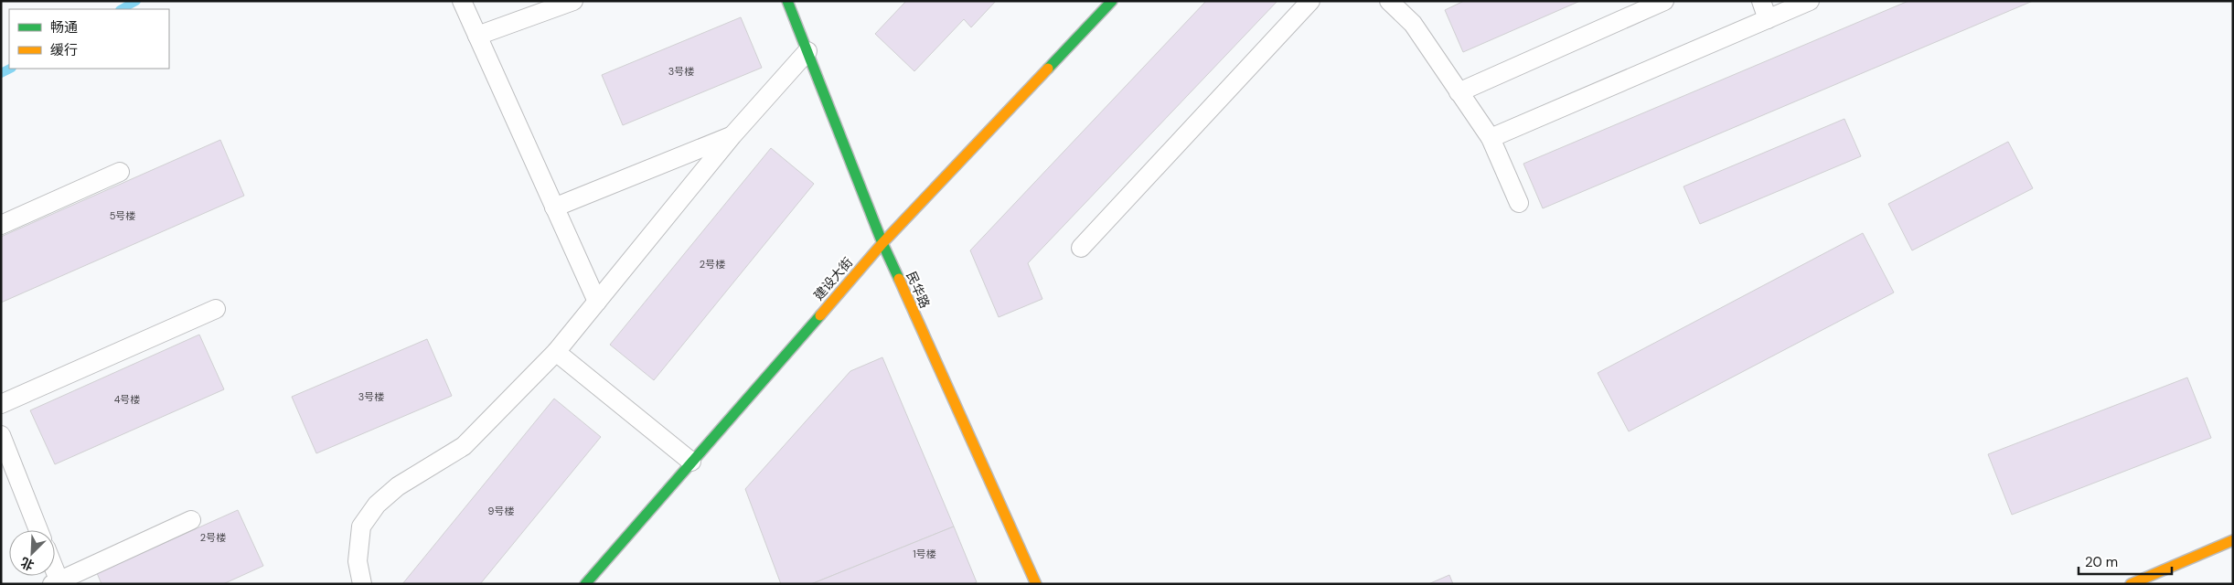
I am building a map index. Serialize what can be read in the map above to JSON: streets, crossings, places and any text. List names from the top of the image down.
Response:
{
  "streets": {
    "street": ["建设大街", "民华路"]
  },
  "crossings": [
    ["建设大街", "民华路"]
  ],
  "house_numbers": [
    "3号楼",
    "5号楼",
    "2号楼",
    "3号楼",
    "4号楼",
    "9号楼",
    "2号楼",
    "1号楼"
  ],
  "legend": ["畅通", "缓行"],
  "scale_bar": "20 m",
  "north": "bottom left"
}
